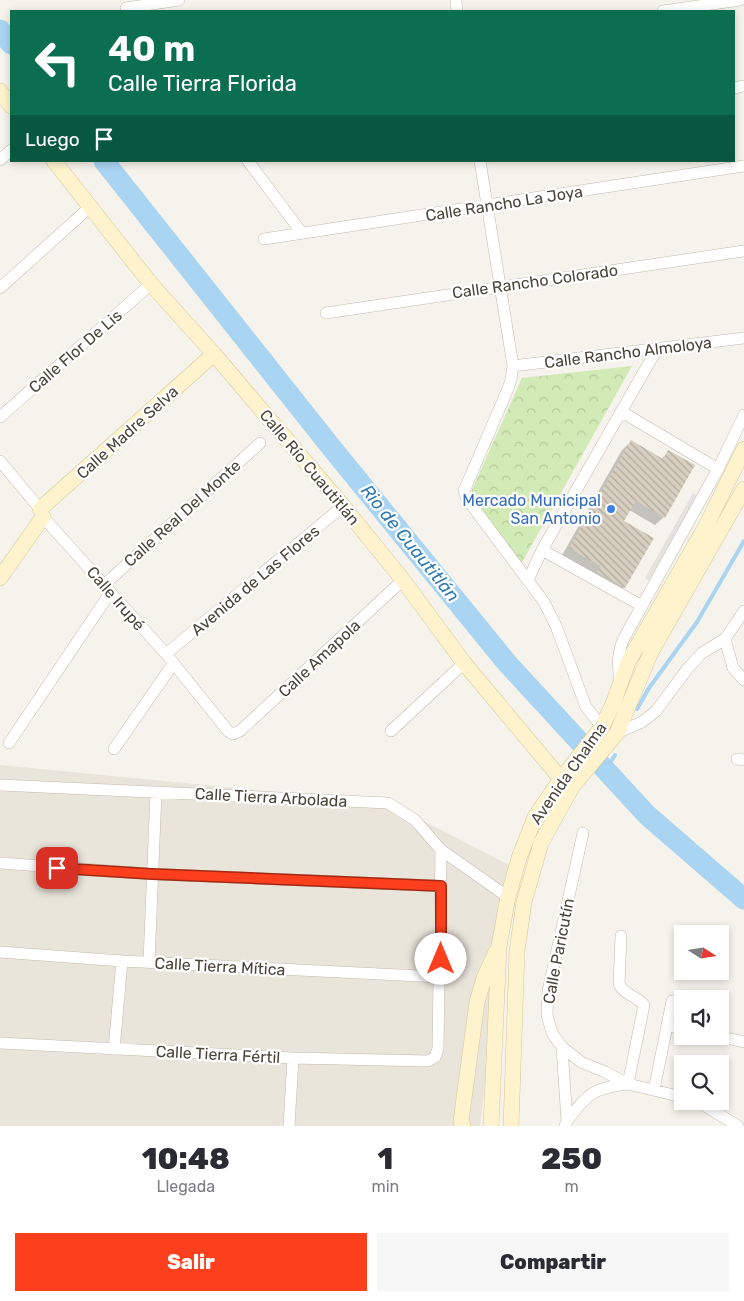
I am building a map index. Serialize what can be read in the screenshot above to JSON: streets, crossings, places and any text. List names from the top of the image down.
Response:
{
  "streets": {
    "main road": ["Calle Madre Selva", "Calle Río Cuautitlán", "Avenida Chalma"],
    "street": [
      "Calle Rancho La Joya",
      "Calle Rancho Colorado",
      "Calle Flor De Lis",
      "Calle Rancho Almoloya",
      "Calle Real Del Monte",
      "Avenida de Las Flores",
      "Calle Irupé",
      "Calle Amapola",
      "Calle Tierra Arbolada",
      "Calle Paricutín",
      "Calle Tierra Mítica",
      "Calle Tierra Fértil"
    ]
  },
  "crossings": [
    ["Calle Flor De Lis", "Calle Río Cuautitlán"],
    ["Calle Madre Selva", "Calle Río Cuautitlán"],
    ["Calle Madre Selva", "Calle Irupé"],
    ["Calle Río Cuautitlán", "Avenida de Las Flores"],
    ["Calle Río Cuautitlán", "Calle Amapola"],
    ["Calle Río Cuautitlán", "Avenida Chalma"],
    ["Calle Real Del Monte", "Calle Irupé"],
    ["Avenida de Las Flores", "Calle Irupé"],
    ["Calle Irupé", "Calle Amapola"],
    ["Avenida Chalma", "Calle Tierra Arbolada"],
    ["Calle Tierra Mítica", "Calle Tierra Fértil"]
  ],
  "water": ["Rio de Cuautitlán"],
  "places": ["Mercado Municipal San Antonio"],
  "north": "right",
  "page": {
    "turn": ["40 m", "Calle Tierra Florida"],
    "then": "Luego",
    "eta": [
      "10:48",
      "Llegada",
      "1",
      "min",
      "250",
      "m"
    ],
    "buttons": ["Salir", "Compartir"]
  }
}
